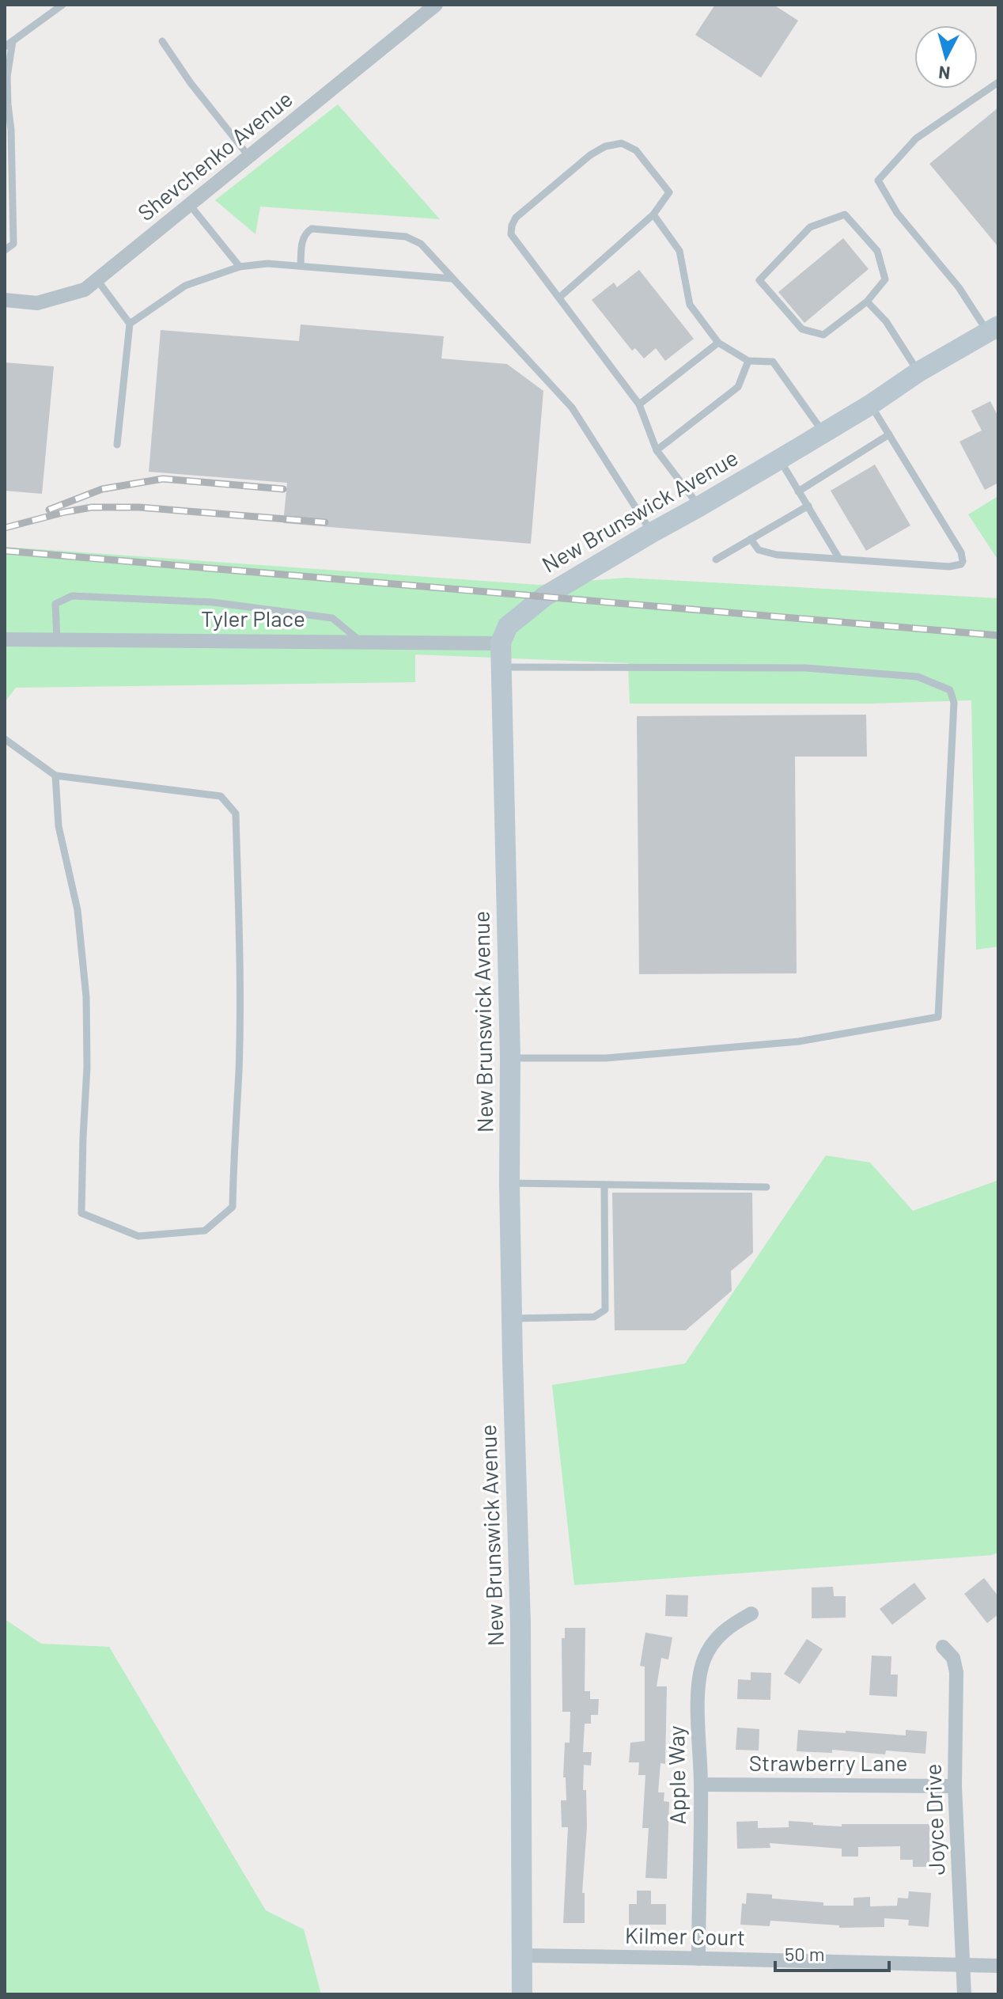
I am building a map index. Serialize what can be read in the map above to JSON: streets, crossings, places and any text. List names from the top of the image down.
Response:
{
  "streets": {
    "street": [
      "Shevchenko Avenue",
      "New Brunswick Avenue",
      "Tyler Place",
      "Strawberry Lane",
      "Apple Way",
      "Joyce Drive",
      "Kilmer Court"
    ]
  },
  "crossings": [
    ["New Brunswick Avenue", "Tyler Place"],
    ["New Brunswick Avenue", "Kilmer Court"],
    ["Strawberry Lane", "Apple Way"],
    ["Strawberry Lane", "Joyce Drive"],
    ["Apple Way", "Kilmer Court"],
    ["Joyce Drive", "Kilmer Court"]
  ],
  "scale_bar": "50 m",
  "north": "bottom"
}
